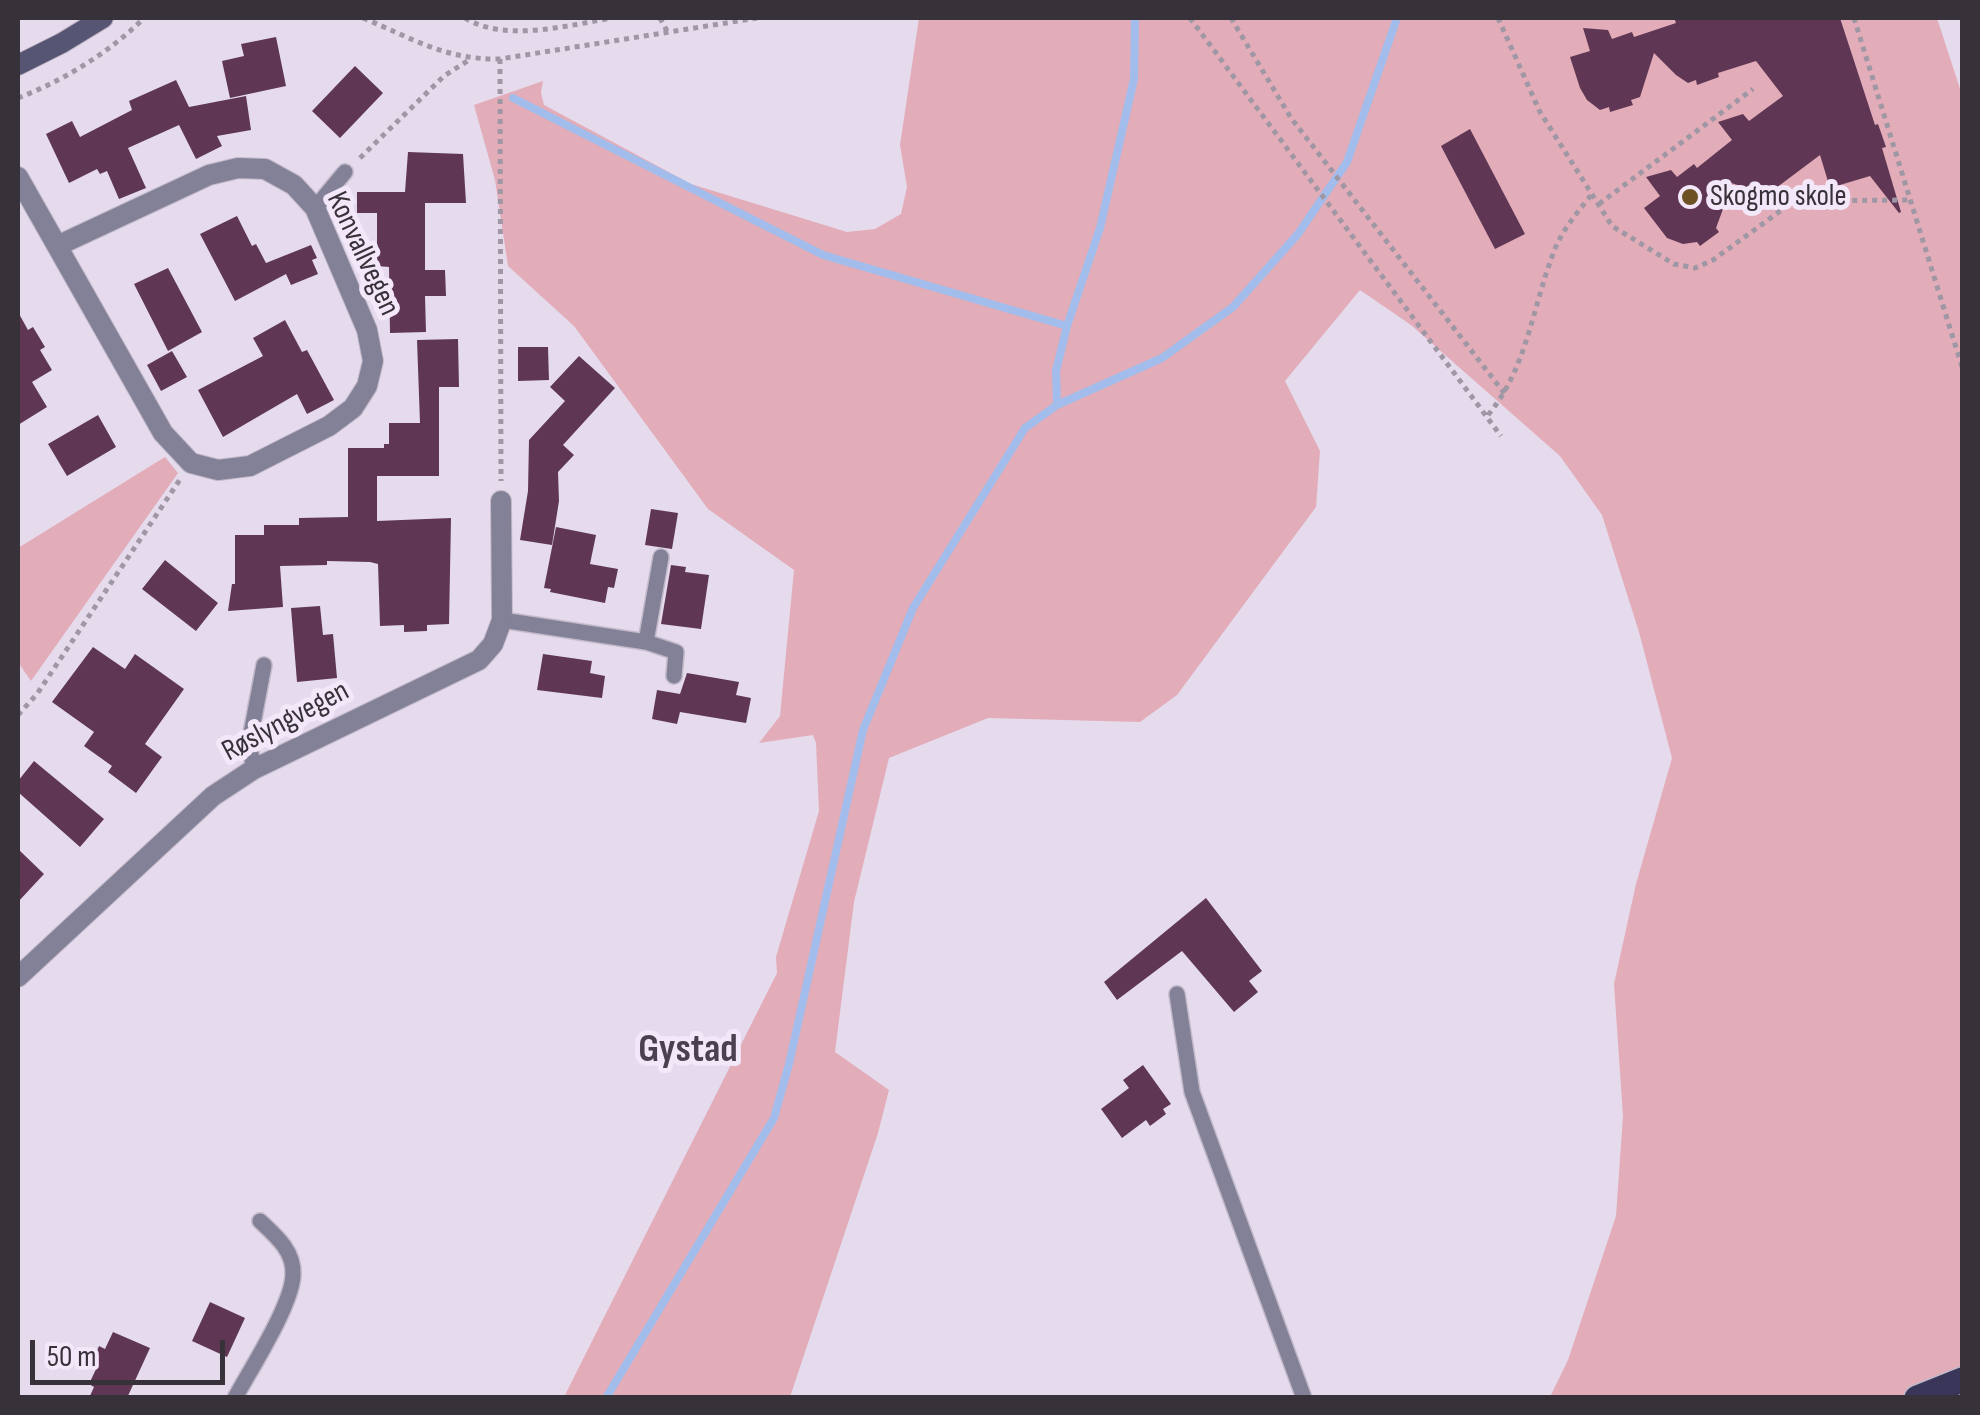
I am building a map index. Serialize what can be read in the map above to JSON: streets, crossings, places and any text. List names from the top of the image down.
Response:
{
  "streets": {
    "street": ["Konvallvegen", "Røslyngvegen"]
  },
  "districts": ["Gystad"],
  "places": ["Skogmo skole"],
  "scale_bar": "50 m"
}
